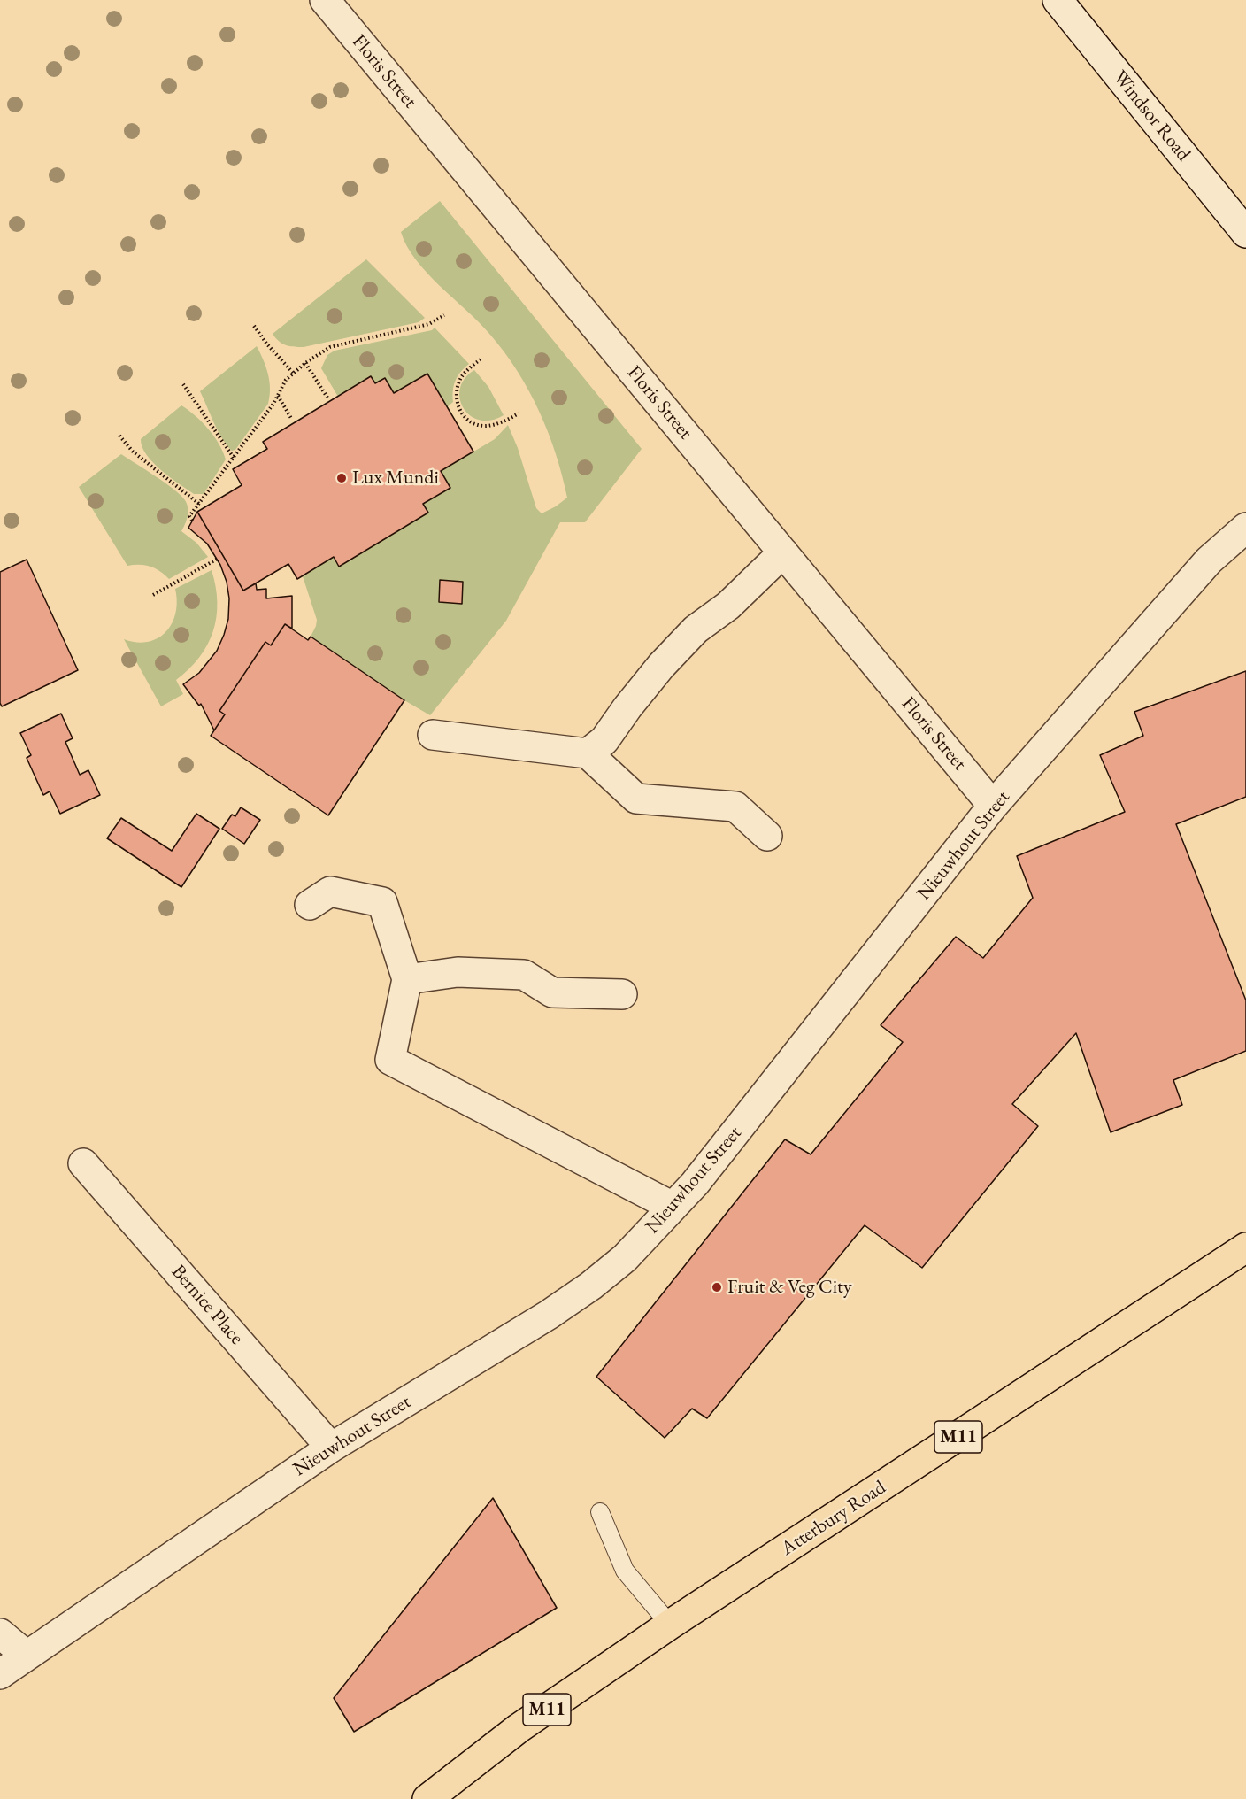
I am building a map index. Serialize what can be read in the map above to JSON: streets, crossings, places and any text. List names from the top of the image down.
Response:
{
  "streets": {
    "main road": ["M11", "Atterbury Road"],
    "street": [
      "Floris Street",
      "Windsor Road",
      "Nieuwhout Street",
      "Bernice Place"
    ]
  },
  "crossings": [
    ["Floris Street", "Nieuwhout Street"],
    ["Nieuwhout Street", "Bernice Place"]
  ],
  "places": ["Lux Mundi", "Fruit & Veg City"]
}
